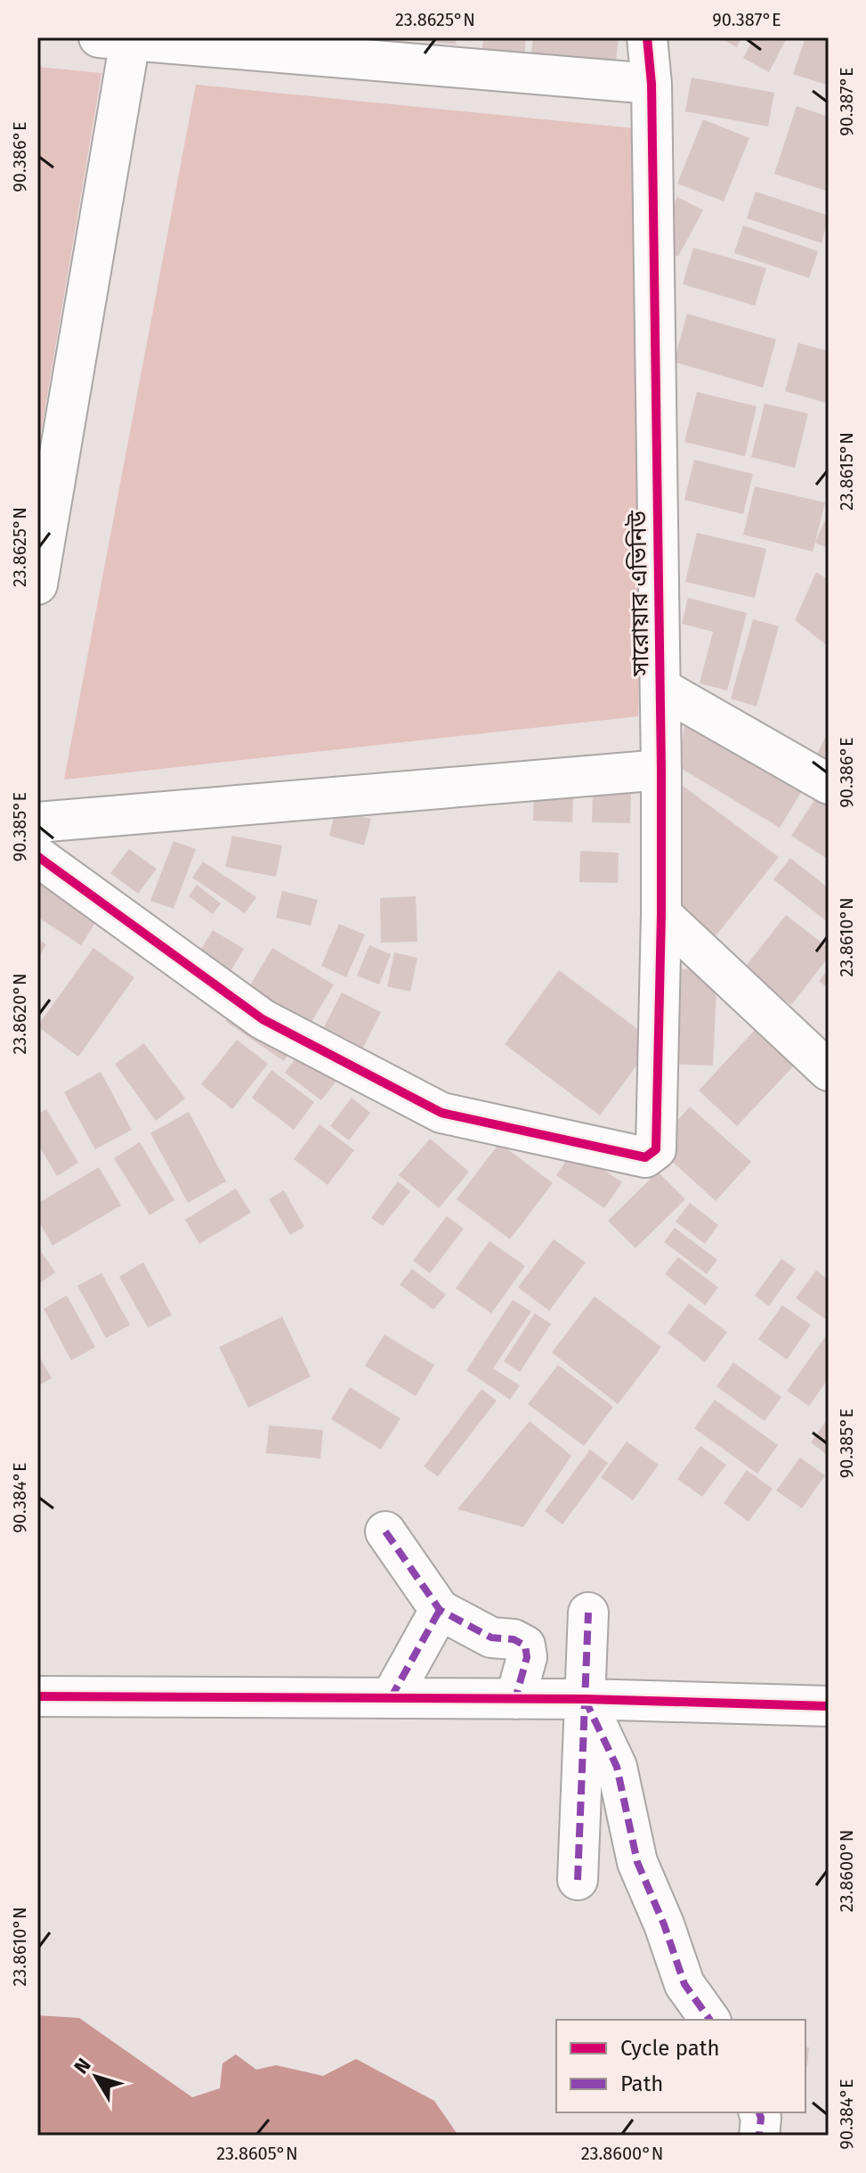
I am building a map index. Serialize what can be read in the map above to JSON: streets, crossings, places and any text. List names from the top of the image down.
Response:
{
  "streets": {
    "street": ["সারোয়ার এভিনিউ"]
  },
  "legend": ["Cycle path", "Path"],
  "north": "top left",
  "coordinates": [
    "23.8625°N",
    "90.387°E",
    "90.386°E",
    "23.8615°N",
    "90.385°E",
    "23.8610°N",
    "23.8620°N",
    "90.384°E",
    "23.8600°N",
    "23.8605°N"
  ]
}
